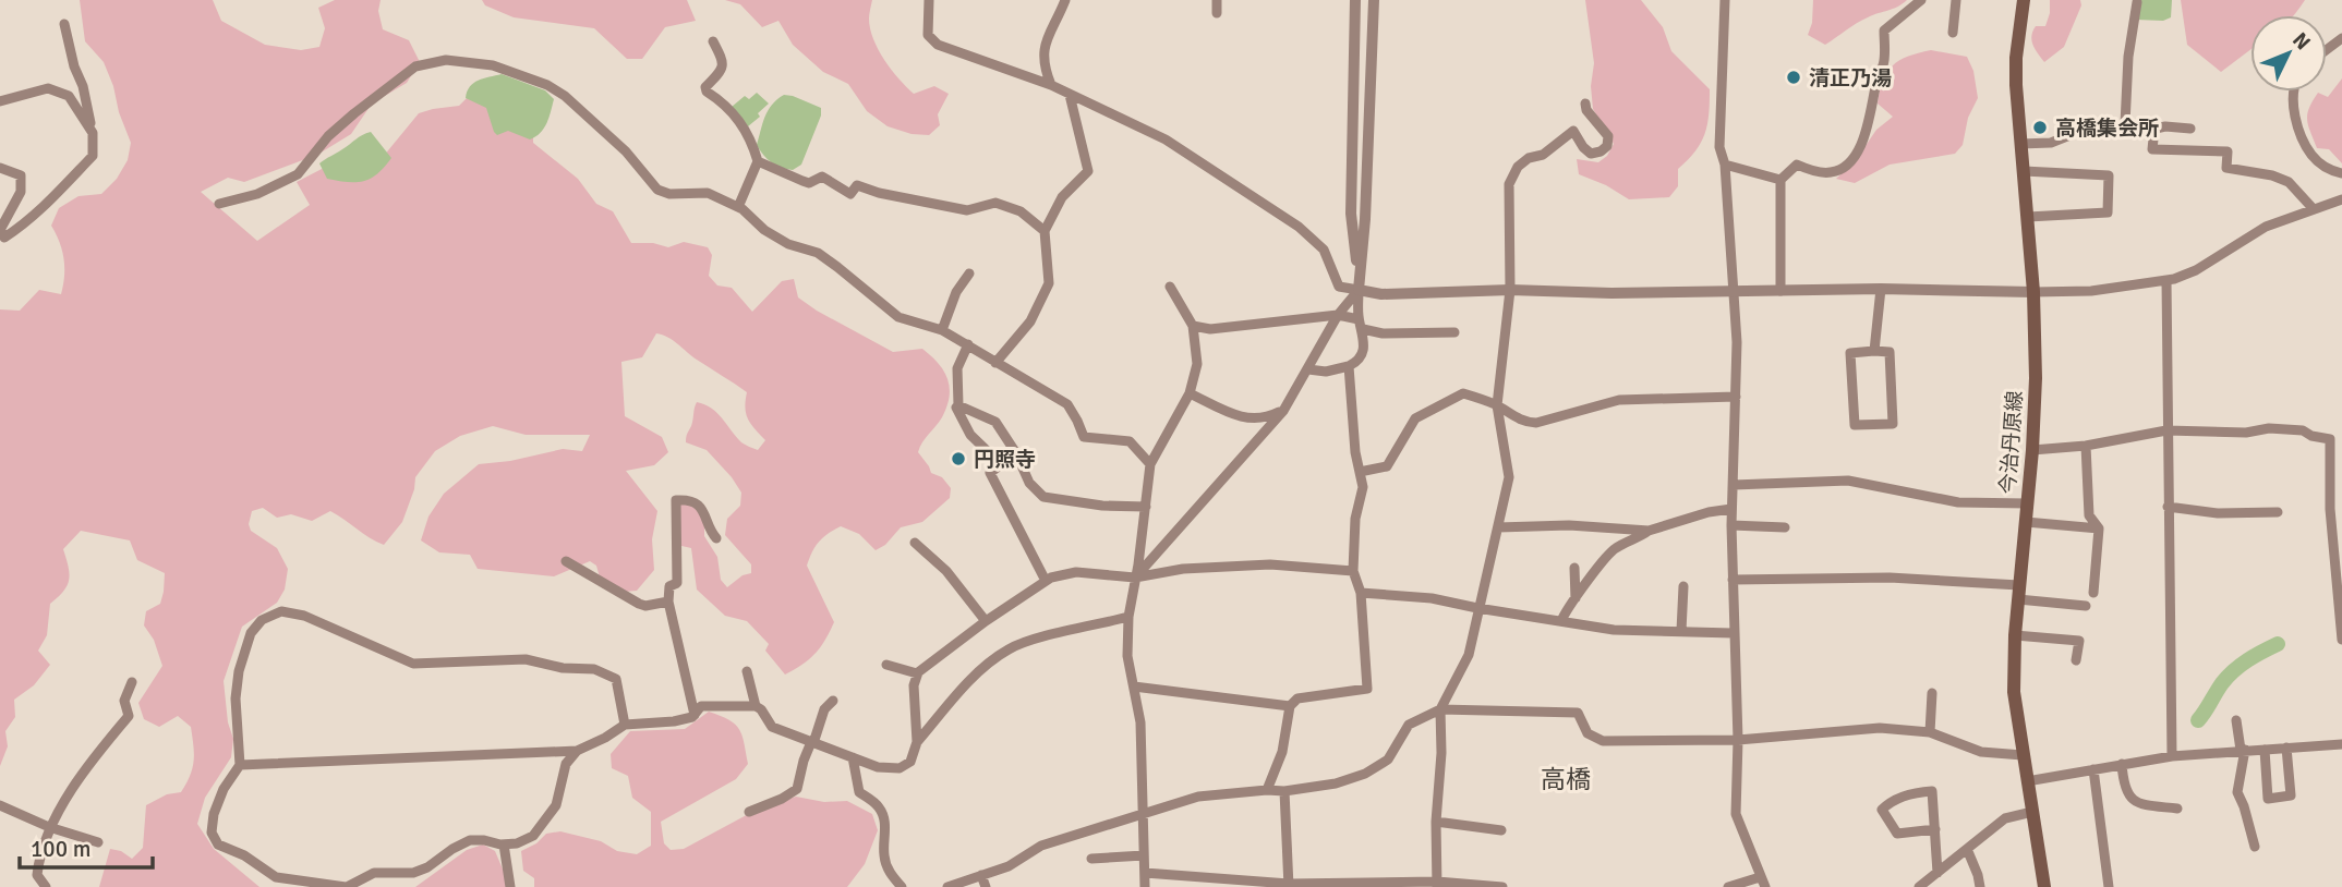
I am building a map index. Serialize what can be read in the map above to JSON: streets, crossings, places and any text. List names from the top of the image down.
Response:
{
  "streets": {
    "main road": ["今治丹原線"]
  },
  "districts": ["高橋"],
  "places": ["清正乃湯", "高橋集会所", "円照寺"],
  "scale_bar": "100 m",
  "north": "top right"
}
